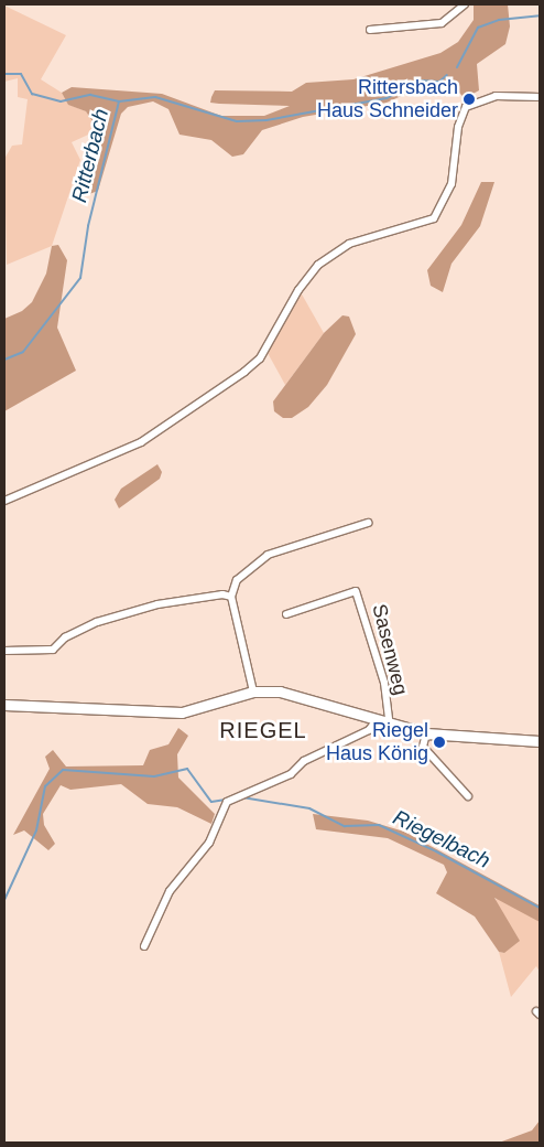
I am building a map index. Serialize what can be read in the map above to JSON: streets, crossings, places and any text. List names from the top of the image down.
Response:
{
  "streets": {
    "street": ["Sasenweg"]
  },
  "districts": ["RIEGEL"],
  "water": ["Ritterbach", "Riegelbach"],
  "places": ["Rittersbach Haus Schneider", "Riegel Haus König"]
}
